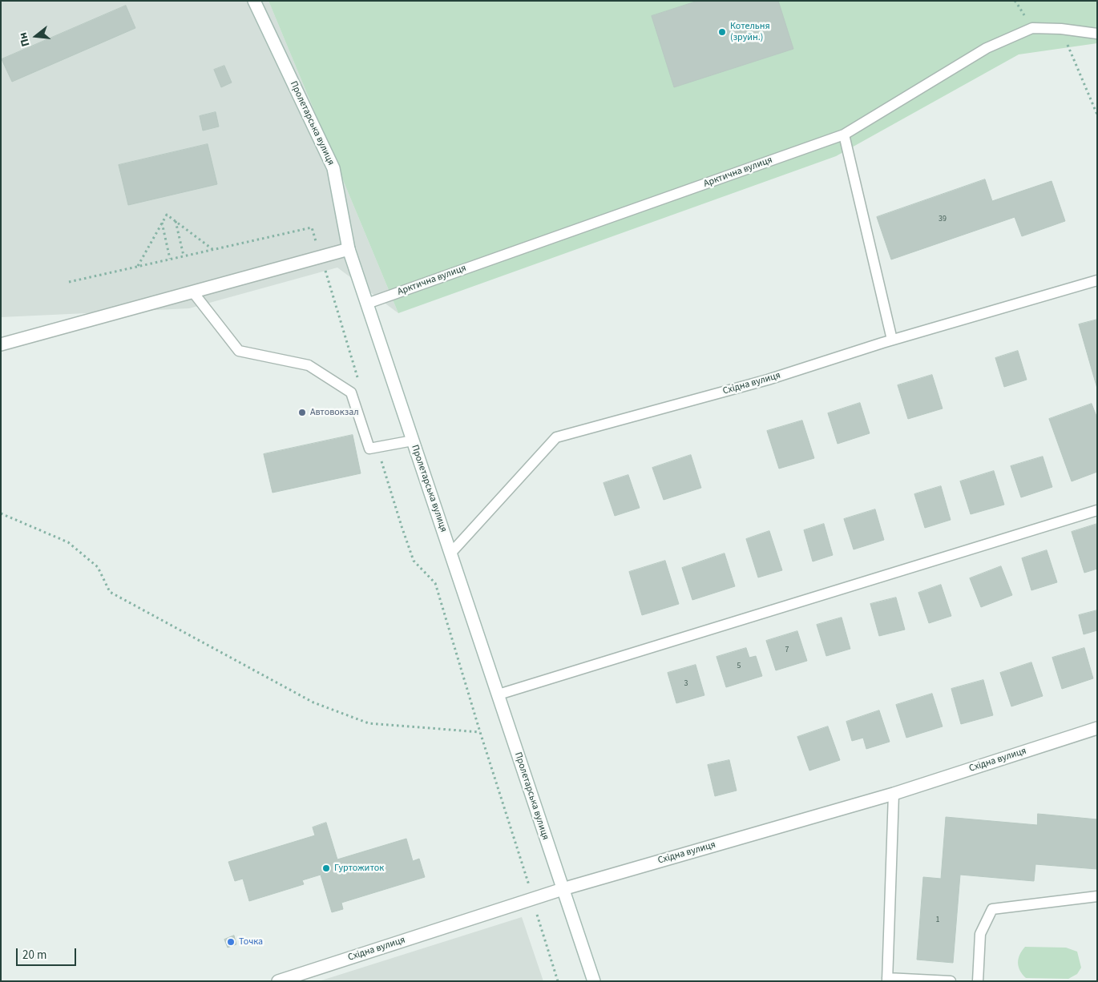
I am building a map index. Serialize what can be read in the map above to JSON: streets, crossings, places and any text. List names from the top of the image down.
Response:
{
  "streets": {
    "street": ["Пролетарська вулиця", "Східна вулиця"],
    "lane": ["Арктична вулиця"]
  },
  "crossings": [
    ["Пролетарська вулиця", "Арктична вулиця"],
    ["Пролетарська вулиця", "Східна вулиця"]
  ],
  "places": [
    "Котельня (зруйн.)",
    "Автовокзал",
    "Гуртожиток",
    "Точка"
  ],
  "house_numbers": [
    "39",
    "7",
    "5",
    "3",
    "1"
  ],
  "scale_bar": "20 m",
  "north": "left"
}
